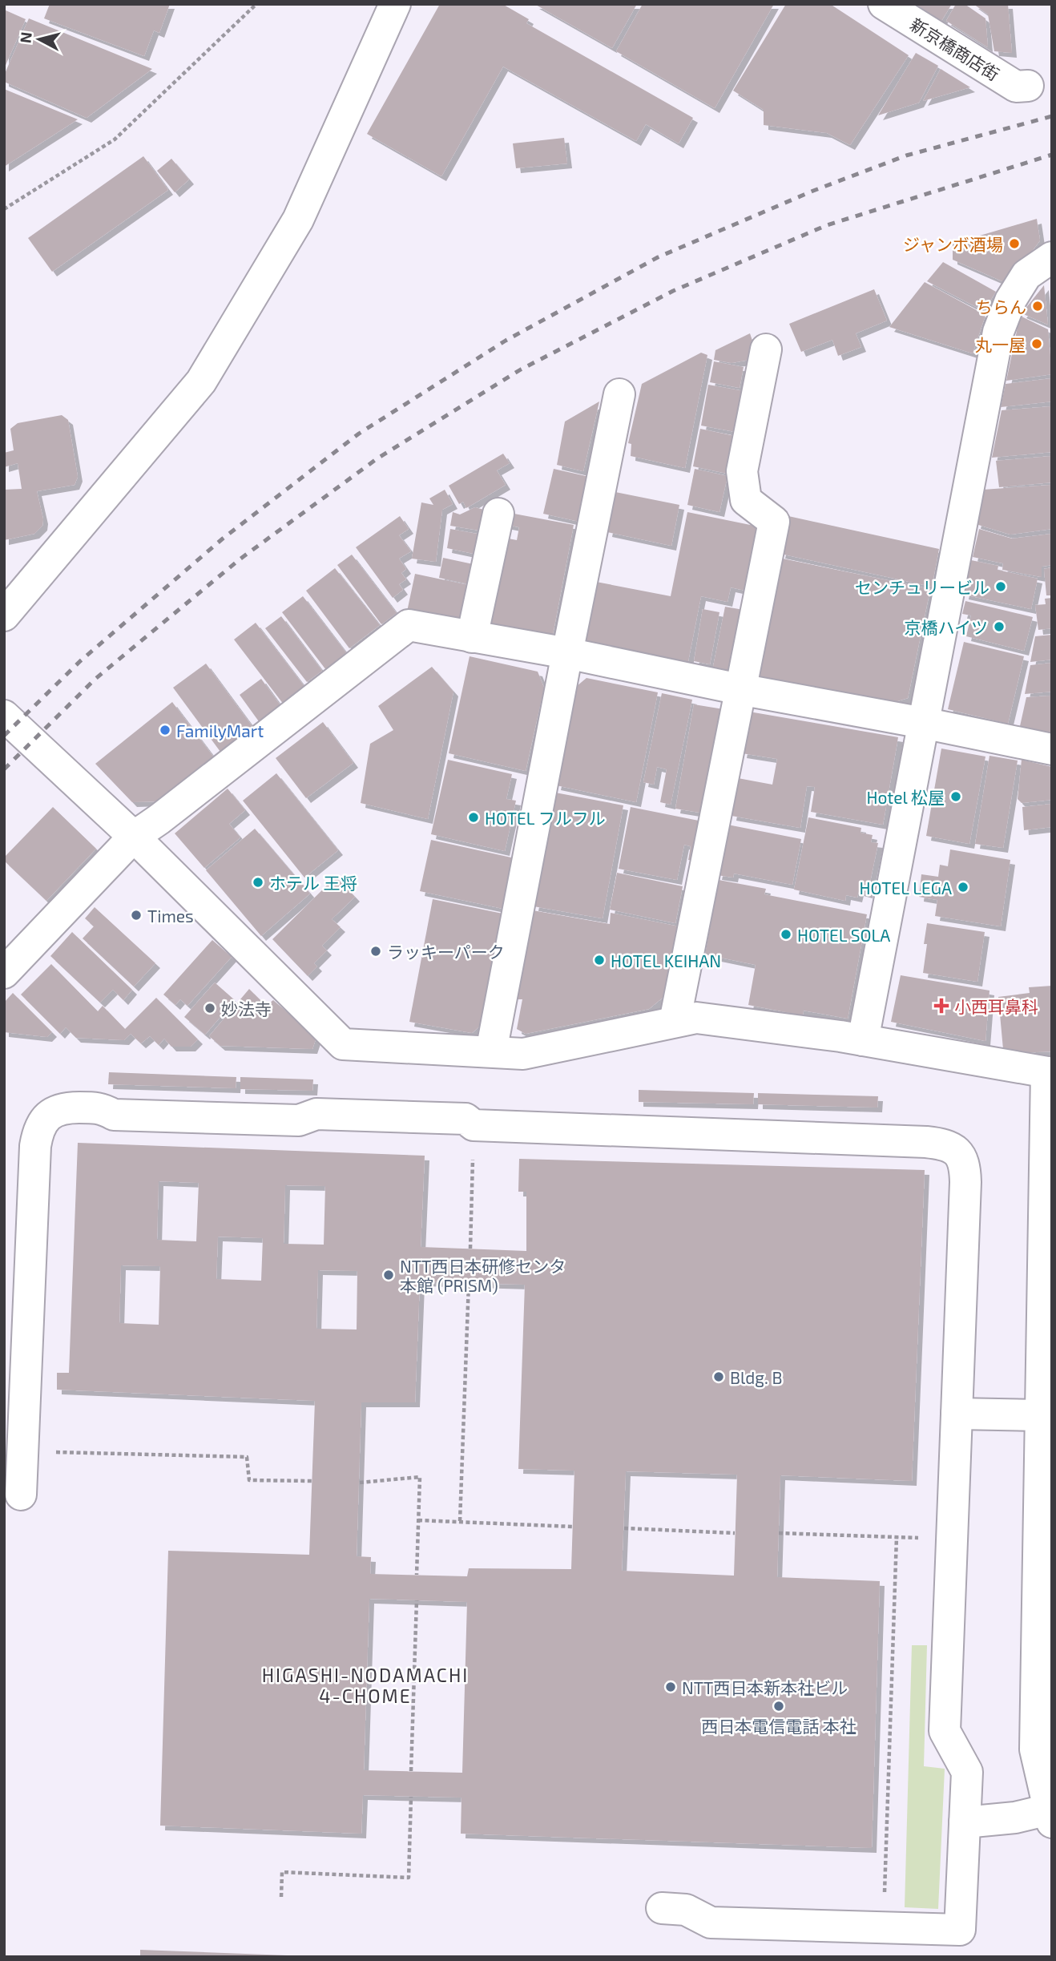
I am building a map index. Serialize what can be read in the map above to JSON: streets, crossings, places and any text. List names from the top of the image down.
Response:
{
  "streets": {
    "street": ["新京橋商店街"]
  },
  "districts": ["HIGASHI-NODAMACHI 4-CHOME"],
  "places": {
    "other": [
      "ジャンボ酒場",
      "ちらん",
      "丸一屋",
      "センチュリービル",
      "京橋ハイツ",
      "FamilyMart",
      "Hotel 松屋",
      "HOTEL フルフル",
      "ホテル 王将",
      "HOTEL LEGA",
      "Times",
      "HOTEL SOLA",
      "ラッキーパーク",
      "HOTEL KEIHAN",
      "妙法寺",
      "NTT西日本研修センタ 本館 (PRISM)",
      "Bldg. B",
      "NTT西日本新本社ビル",
      "西日本電信電話 本社"
    ],
    "health": ["小西耳鼻科"]
  },
  "north": "left"
}
